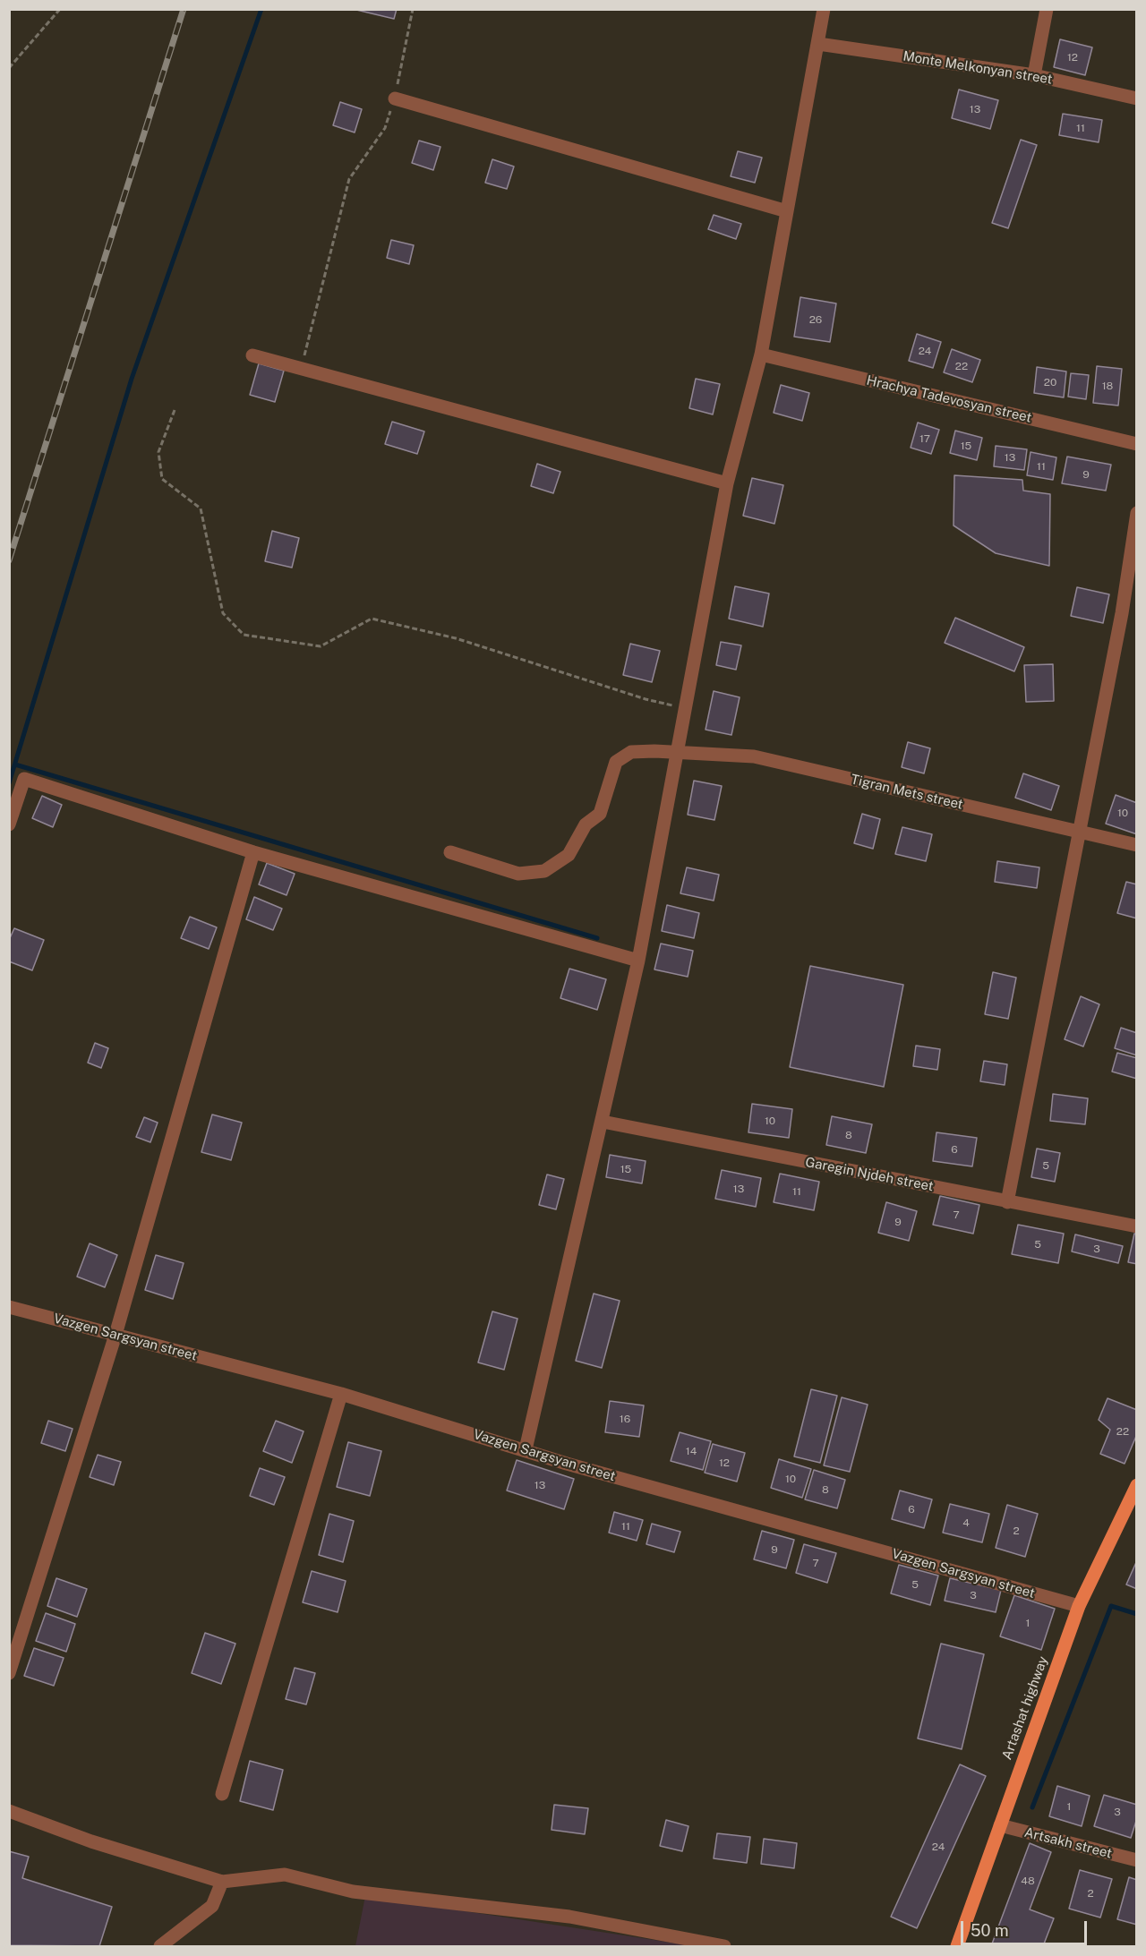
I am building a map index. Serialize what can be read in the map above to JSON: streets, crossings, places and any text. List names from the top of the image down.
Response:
{
  "streets": {
    "main road": ["Artashat highway"],
    "street": [
      "Monte Melkonyan street",
      "Hrachya Tadevosyan street",
      "Tigran Mets street",
      "Garegin Njdeh street",
      "Vazgen Sargsyan street",
      "Artsakh street"
    ]
  },
  "crossings": [
    ["Vazgen Sargsyan street", "Artashat highway"],
    ["Artashat highway", "Artsakh street"]
  ],
  "house_numbers": [
    "12",
    "13",
    "11",
    "26",
    "24",
    "22",
    "20",
    "18",
    "17",
    "15",
    "13",
    "11",
    "9",
    "10",
    "10",
    "8",
    "6",
    "5",
    "15",
    "13",
    "11",
    "7",
    "9",
    "5",
    "3",
    "16",
    "22",
    "14",
    "12",
    "10",
    "13",
    "8",
    "6",
    "4",
    "11",
    "2",
    "9",
    "7",
    "5",
    "3",
    "1",
    "1",
    "3",
    "24",
    "48",
    "2"
  ],
  "scale_bar": "50 m"
}
